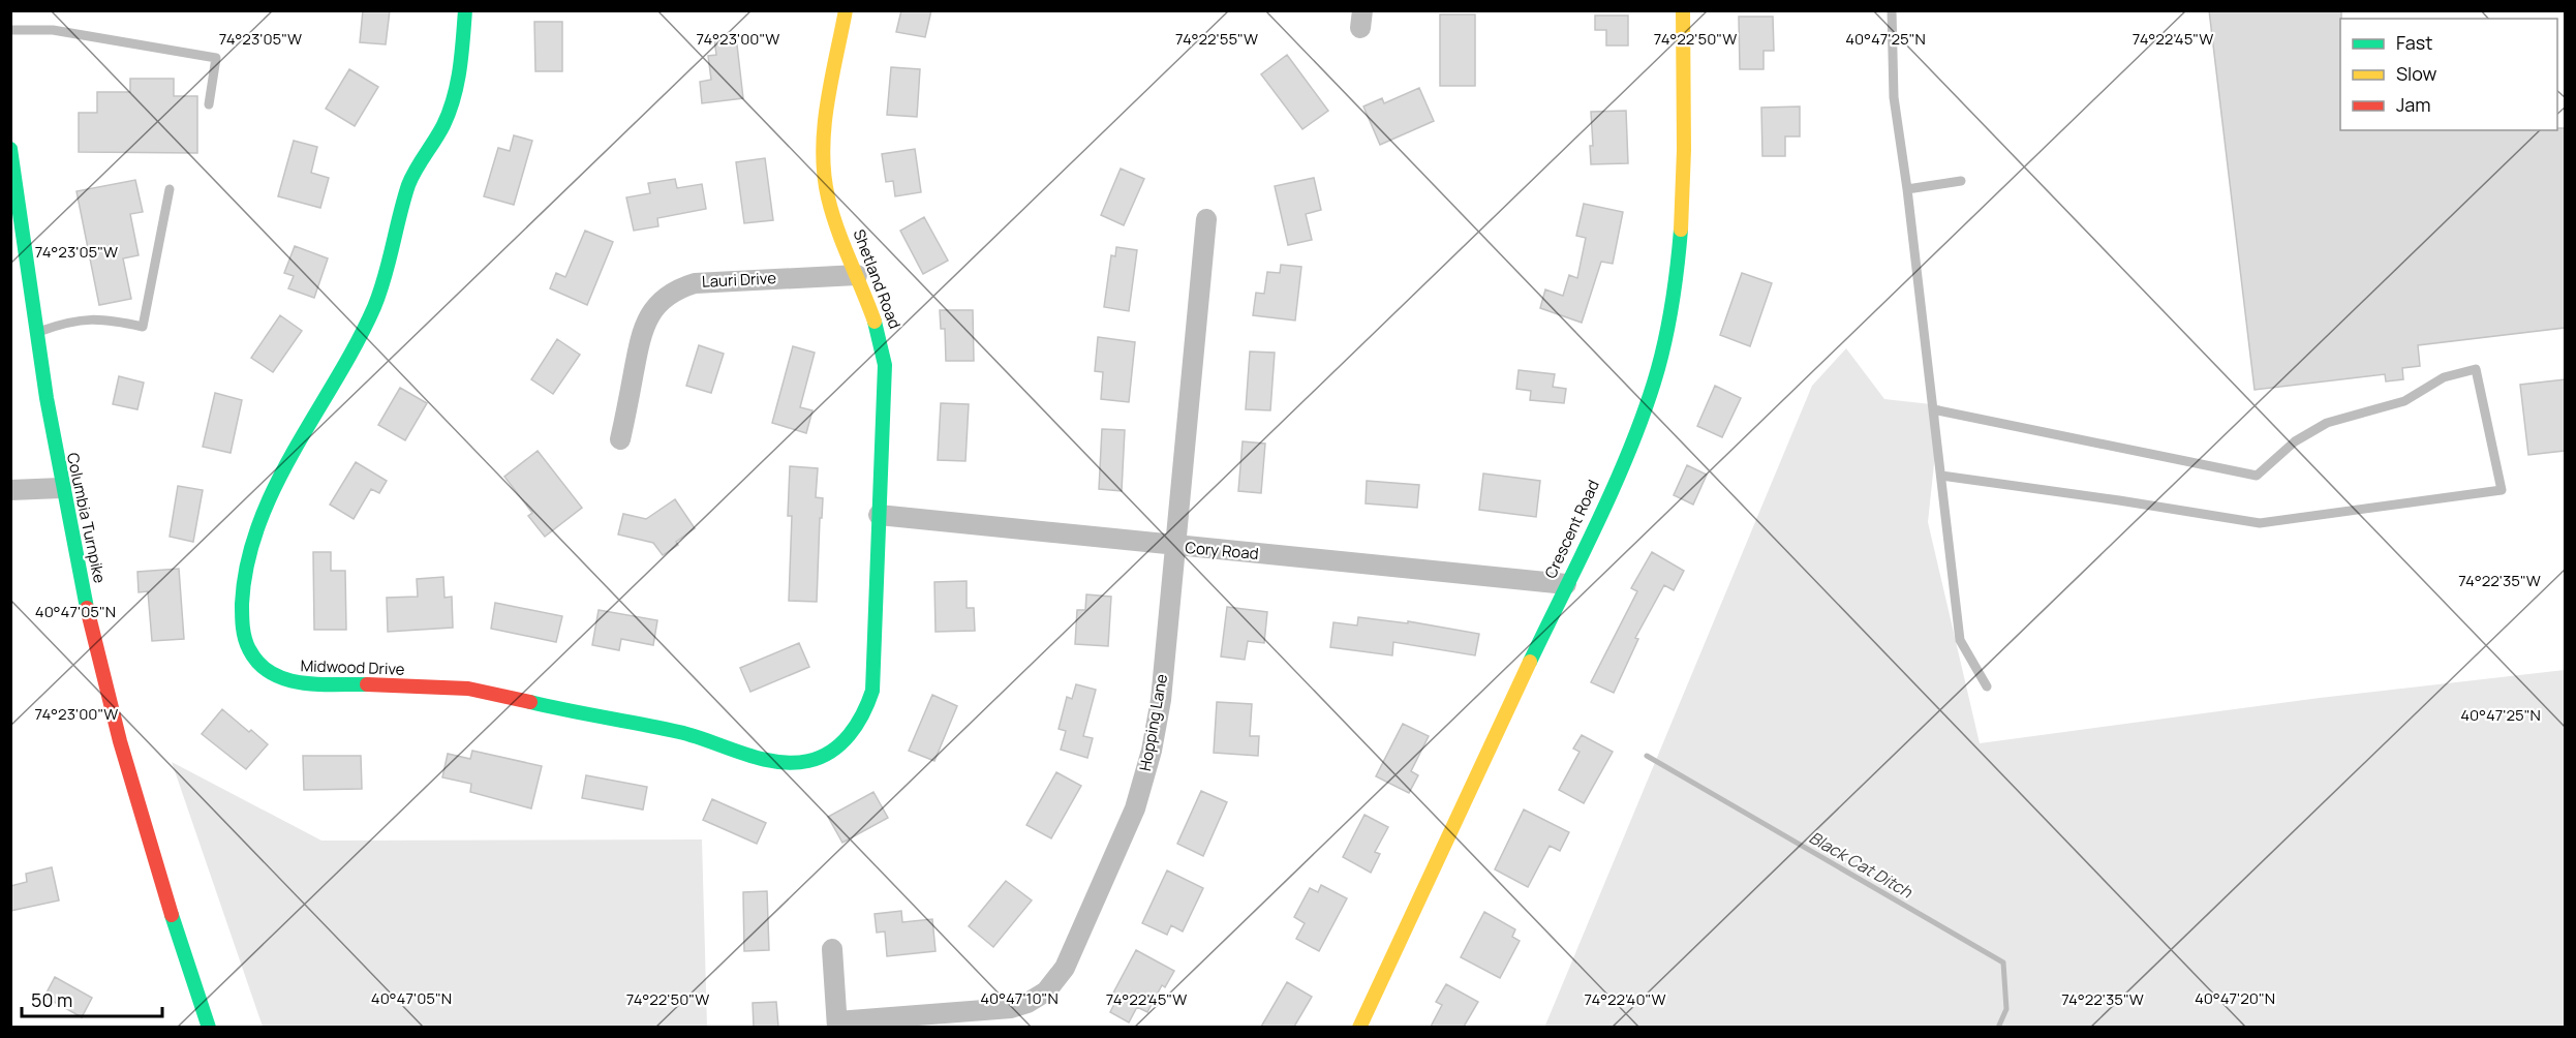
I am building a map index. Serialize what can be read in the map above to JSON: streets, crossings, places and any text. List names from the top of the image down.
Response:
{
  "streets": {
    "street": [
      "Shetland Road",
      "Lauri Drive",
      "Columbia Turnpike",
      "Crescent Road",
      "Cory Road",
      "Midwood Drive",
      "Hopping Lane"
    ]
  },
  "crossings": [
    ["Shetland Road", "Lauri Drive"],
    ["Shetland Road", "Cory Road"],
    ["Shetland Road", "Midwood Drive"],
    ["Crescent Road", "Cory Road"],
    ["Cory Road", "Hopping Lane"]
  ],
  "water": ["Black Cat Ditch"],
  "legend": ["Fast", "Slow", "Jam"],
  "scale_bar": "50 m",
  "coordinates": [
    "74°23'05\"W",
    "74°23'00\"W",
    "74°22'55\"W",
    "74°22'50\"W",
    "74°22'45\"W",
    "40°47'25\"N",
    "74°22'35\"W",
    "40°47'05\"N",
    "40°47'10\"N",
    "40°47'20\"N",
    "74°22'40\"W"
  ]
}
